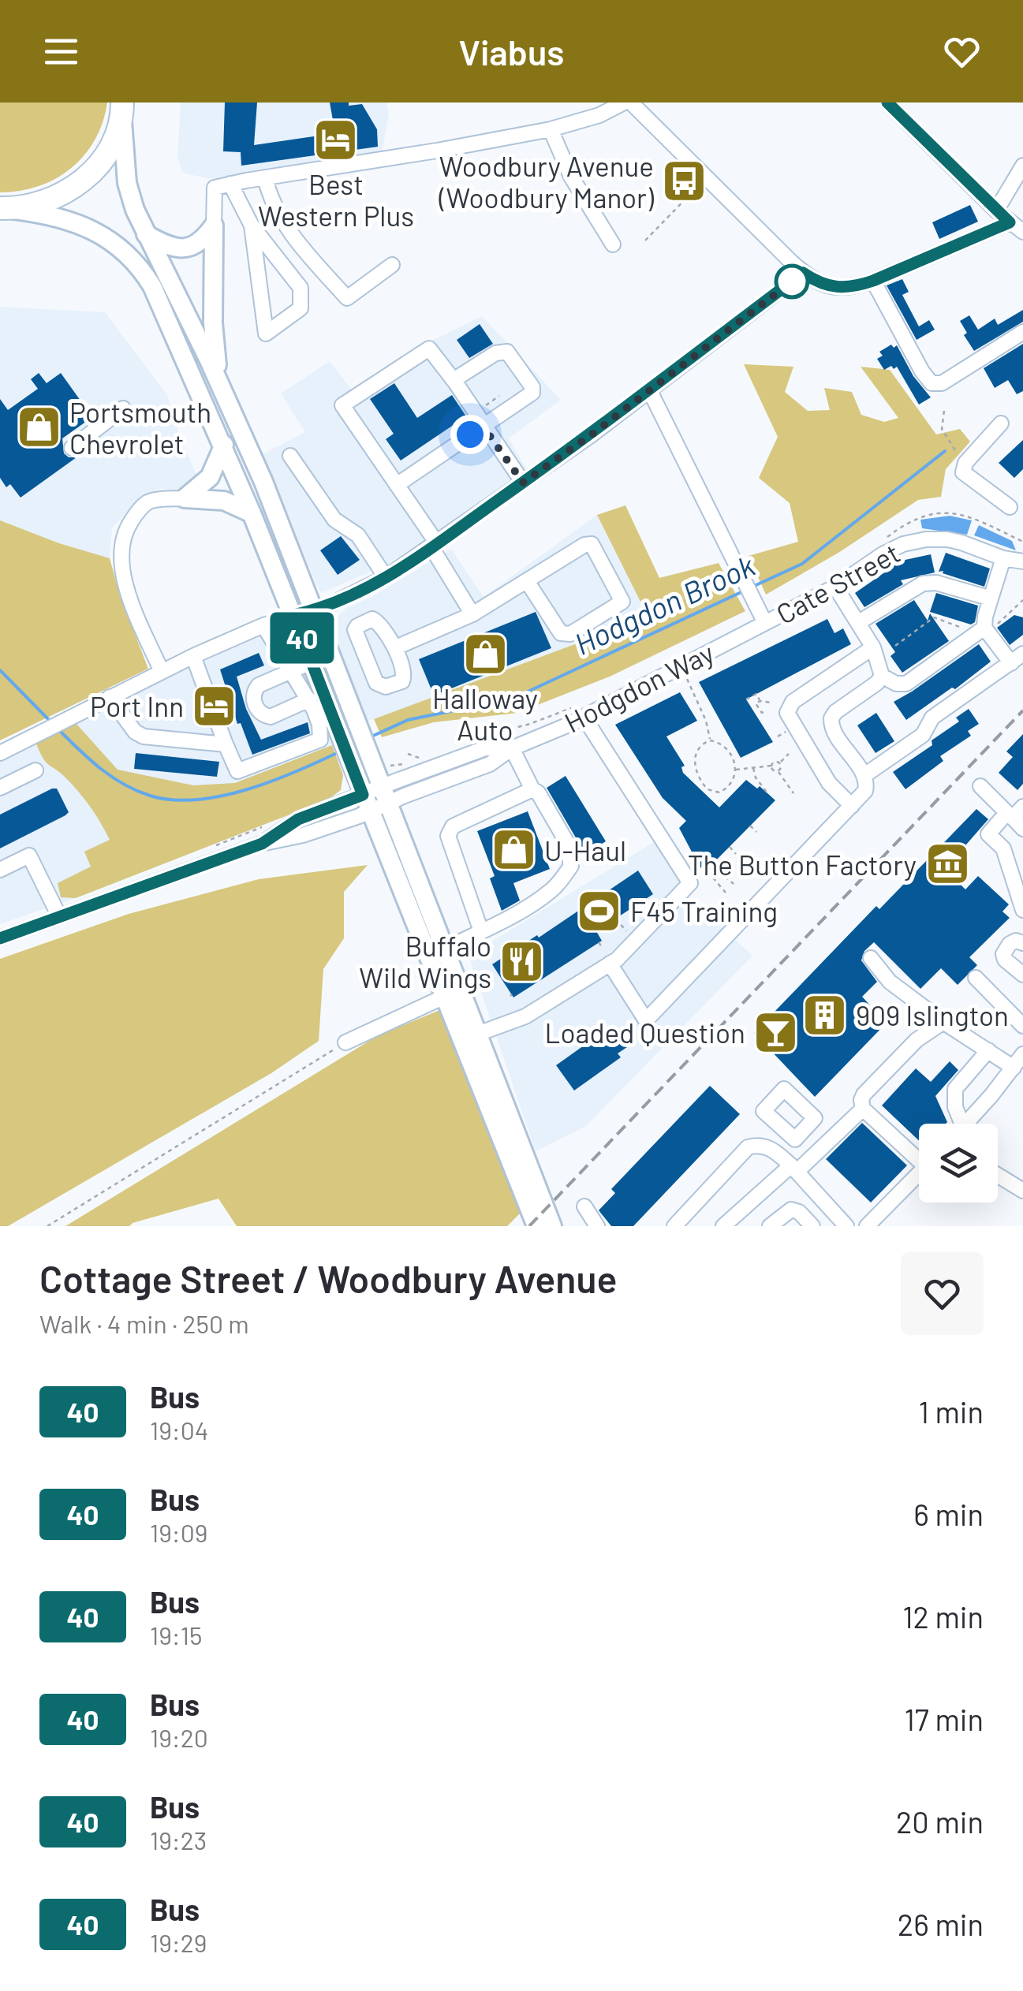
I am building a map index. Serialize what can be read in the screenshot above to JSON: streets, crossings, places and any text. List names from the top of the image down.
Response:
{
  "streets": {
    "street": ["Cate Street", "Hodgdon Way"]
  },
  "crossings": [
    ["Cate Street", "Hodgdon Way"]
  ],
  "water": ["Hodgdon Brook"],
  "places": {
    "hotel": ["Best Western Plus", "Port Inn"],
    "bus stop": ["Woodbury Avenue (Woodbury Manor)"],
    "shop": ["Portsmouth Chevrolet", "Halloway Auto", "U-Haul"],
    "museum": ["The Button Factory"],
    "sports": ["F45 Training"],
    "restaurant": ["Buffalo Wild Wings"],
    "building": ["909 Islington"],
    "bar": ["Loaded Question"]
  },
  "lines": ["bus line 40"],
  "page": {
    "header": "Viabus",
    "on_map": "40",
    "heading": ["Cottage Street / Woodbury Avenue", "Walk · 4 min · 250 m"],
    "list": [
      {
        "mark": "40",
        "name": "Bus",
        "note": "19:04",
        "value": "1 min"
      },
      {
        "mark": "40",
        "name": "Bus",
        "note": "19:09",
        "value": "6 min"
      },
      {
        "mark": "40",
        "name": "Bus",
        "note": "19:15",
        "value": "12 min"
      },
      {
        "mark": "40",
        "name": "Bus",
        "note": "19:20",
        "value": "17 min"
      },
      {
        "mark": "40",
        "name": "Bus",
        "note": "19:23",
        "value": "20 min"
      },
      {
        "mark": "40",
        "name": "Bus",
        "note": "19:29",
        "value": "26 min"
      }
    ]
  }
}
